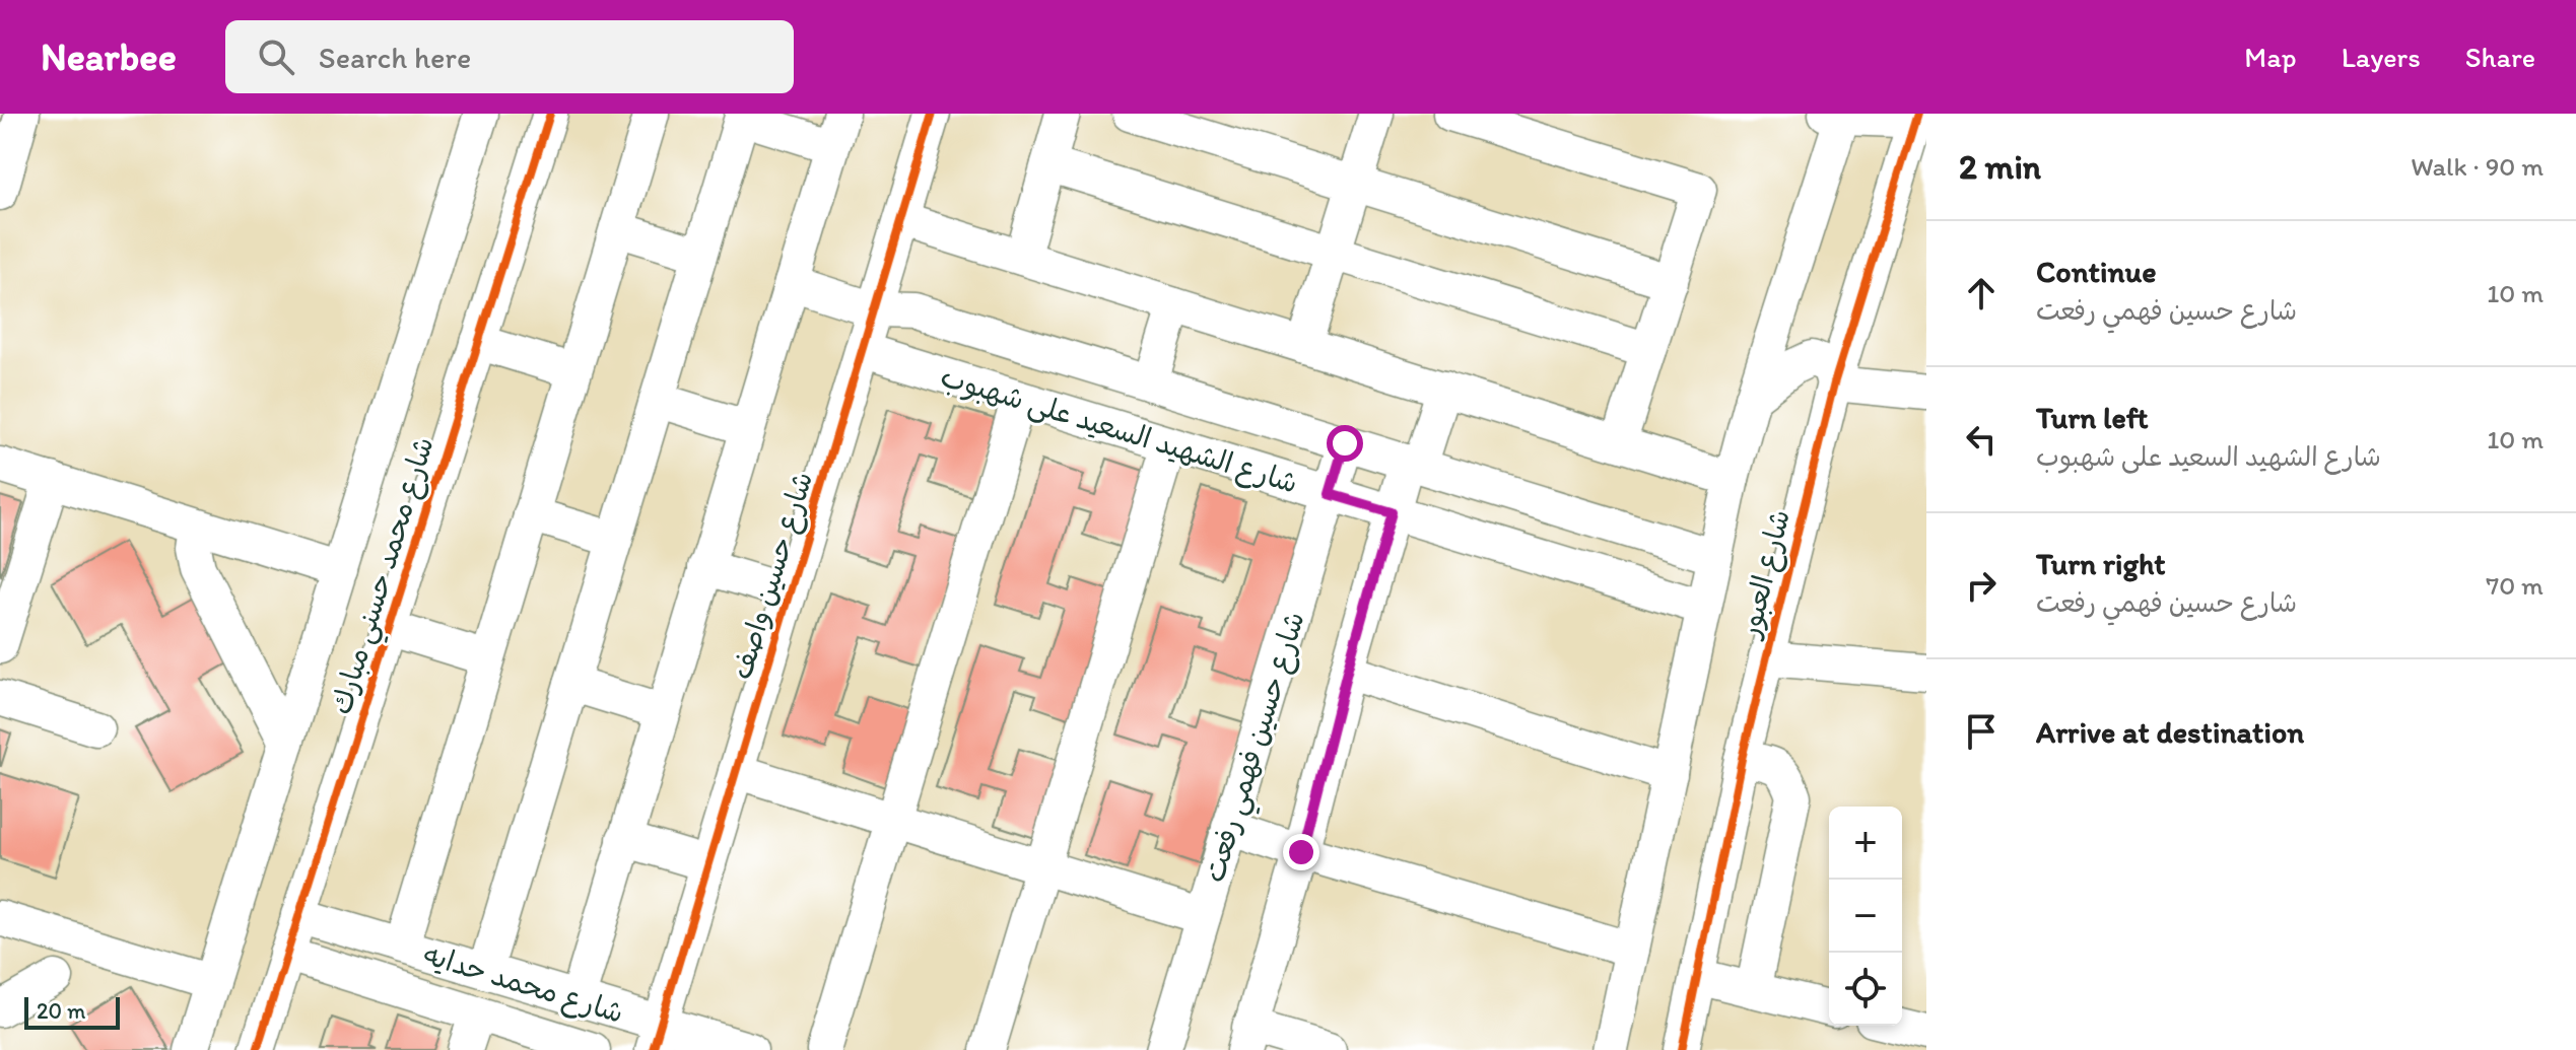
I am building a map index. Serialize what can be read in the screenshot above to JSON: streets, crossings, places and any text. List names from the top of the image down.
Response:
{
  "streets": {
    "street": [
      "شارع الشهيد السعيد على شهبوب",
      "شارع العبور",
      "شارع محمد حسني مبارك",
      "شارع حسين واصف",
      "شارع حسين فهمي رفعت",
      "شارع محمد حدايه"
    ]
  },
  "crossings": [
    ["شارع الشهيد السعيد على شهبوب", "شارع العبور"],
    ["شارع الشهيد السعيد على شهبوب", "شارع حسين واصف"],
    ["شارع الشهيد السعيد على شهبوب", "شارع حسين فهمي رفعت"],
    ["شارع محمد حسني مبارك", "شارع محمد حدايه"],
    ["شارع حسين واصف", "شارع محمد حدايه"]
  ],
  "scale_bar": "20 m",
  "page": {
    "header": "Nearbee",
    "search": "Search here",
    "nav": ["Map", "Layers", "Share"],
    "heading": ["2 min", "Walk · 90 m"],
    "list": [
      ["Continue", "شارع حسين فهمي رفعت", "10 m"],
      ["Turn left", "شارع الشهيد السعيد على شهبوب", "10 m"],
      ["Turn right", "شارع حسين فهمي رفعت", "70 m"],
      "Arrive at destination"
    ],
    "map_buttons": ["+", "−"],
    "scale": "20 m"
  }
}
